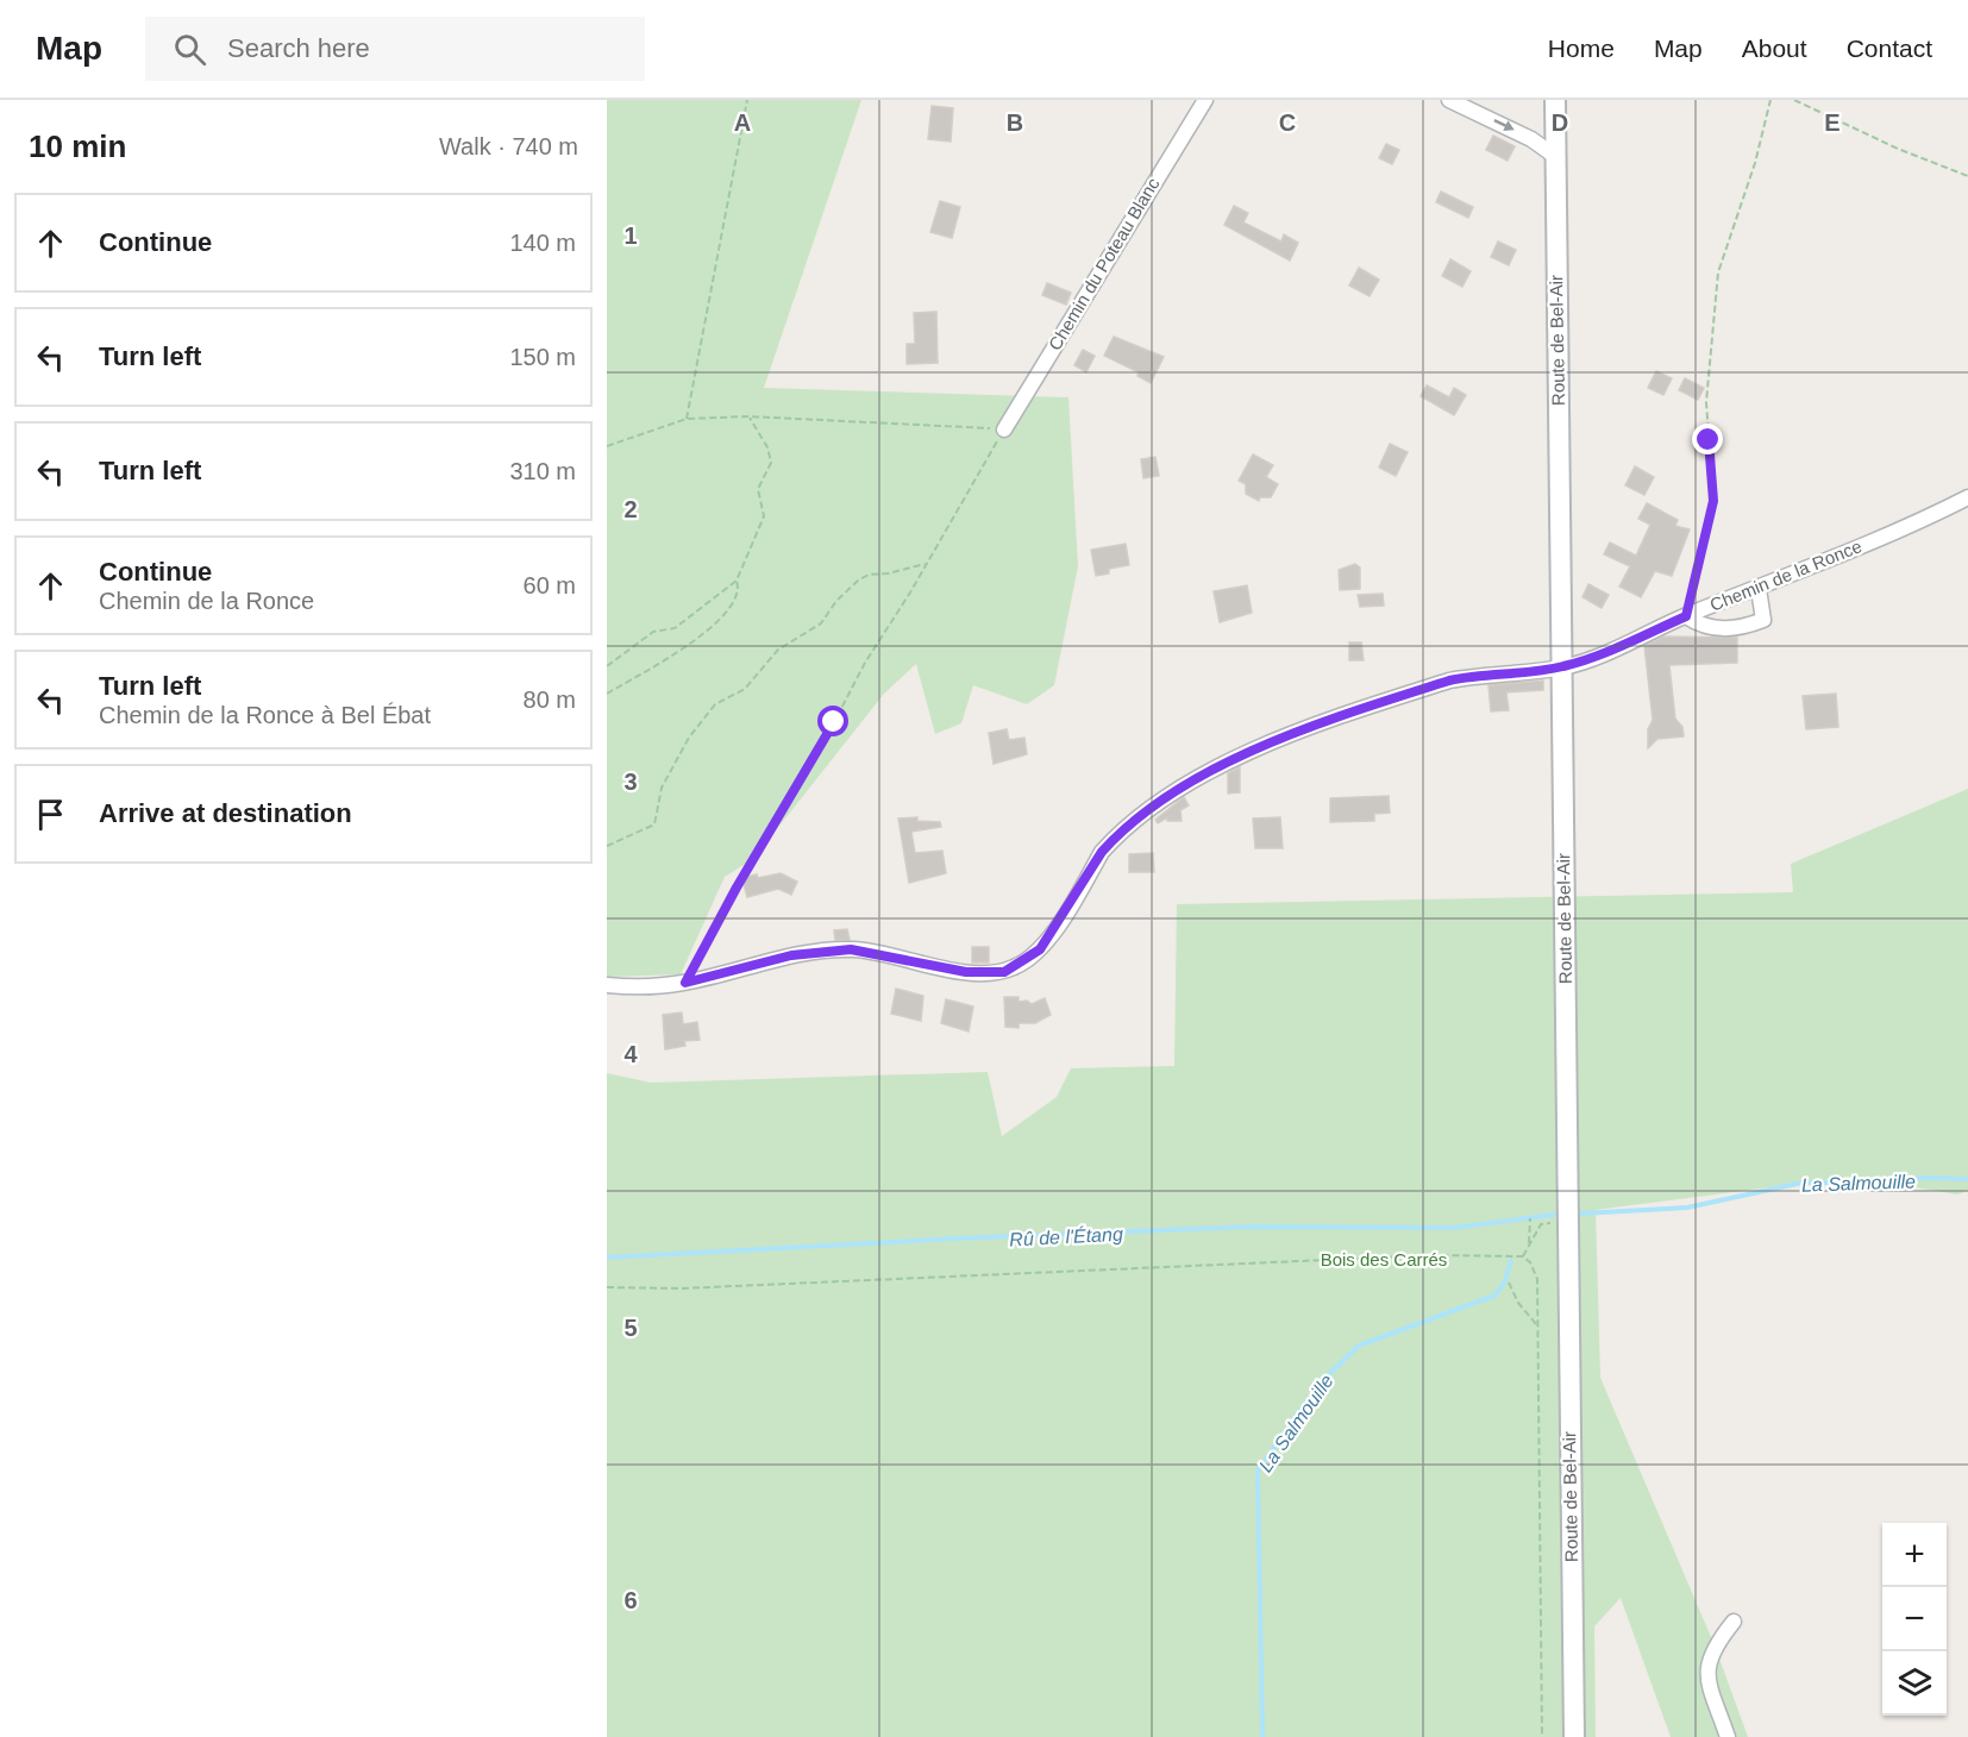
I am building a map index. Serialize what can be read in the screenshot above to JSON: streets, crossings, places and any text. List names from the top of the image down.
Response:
{
  "streets": {
    "main road": ["Route de Bel-Air"],
    "street": ["Chemin du Poteau Blanc", "Chemin de la Ronce"]
  },
  "crossings": [
    ["Route de Bel-Air", "Chemin de la Ronce"]
  ],
  "water": ["La Salmouille", "Rû de l'Étang"],
  "parks": ["Bois des Carrés"],
  "page": {
    "header": "Map",
    "search": "Search here",
    "nav": [
      "Home",
      "Map",
      "About",
      "Contact"
    ],
    "heading": ["10 min", "Walk · 740 m"],
    "list": [
      ["Continue", "140 m"],
      ["Turn left", "150 m"],
      ["Turn left", "310 m"],
      ["Continue", "Chemin de la Ronce", "60 m"],
      ["Turn left", "Chemin de la Ronce à Bel Ébat", "80 m"],
      "Arrive at destination"
    ],
    "map_buttons": ["+", "−"]
  },
  "grid": {
    "columns": [
      "A",
      "B",
      "C",
      "D",
      "E"
    ],
    "rows": [
      "1",
      "2",
      "3",
      "4",
      "5",
      "6"
    ]
  }
}
